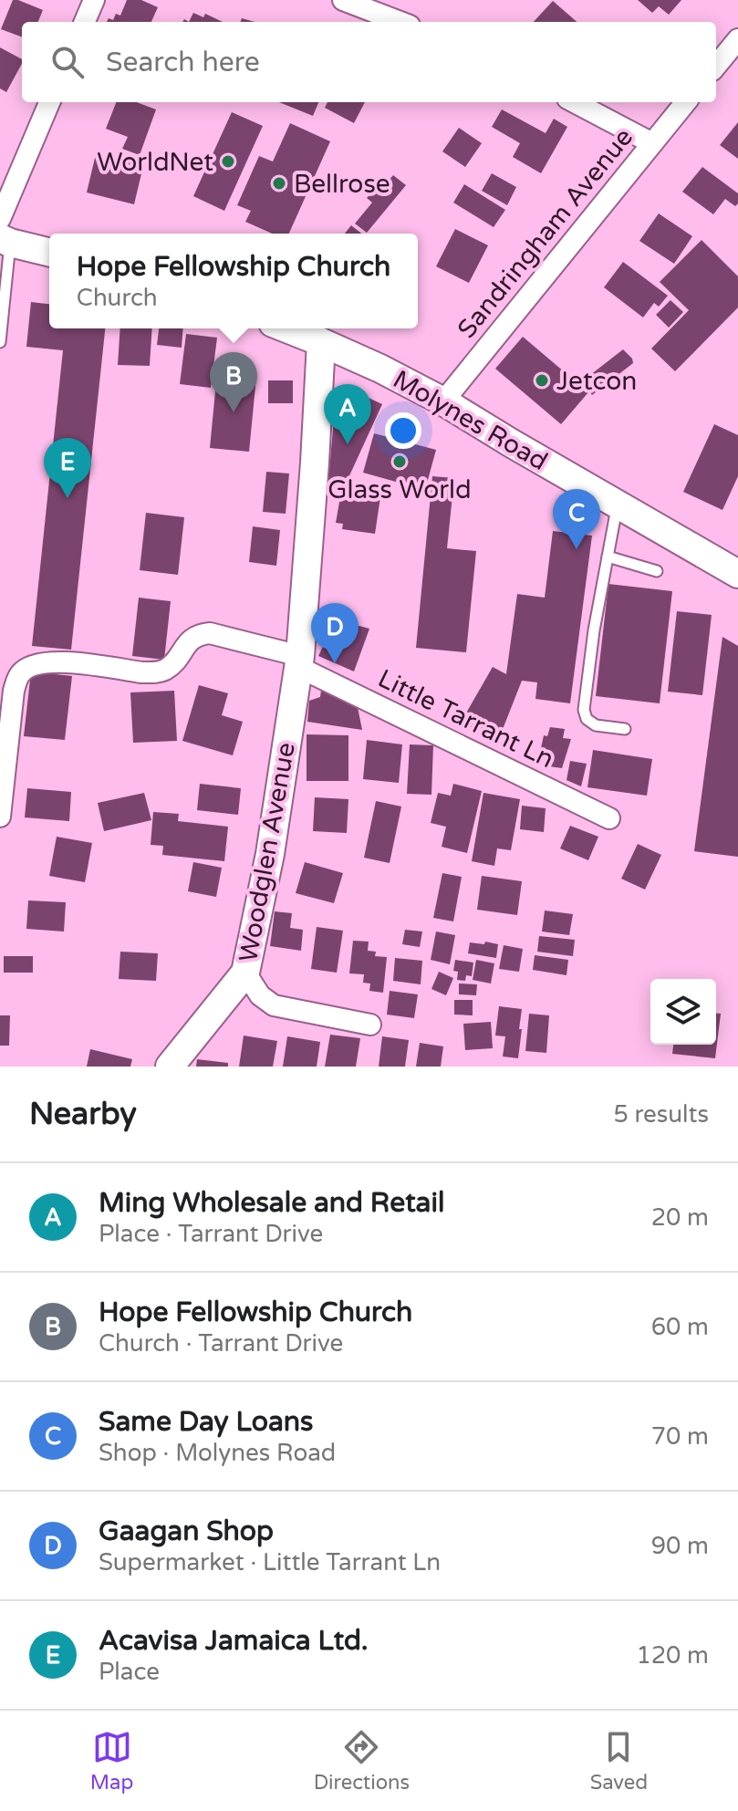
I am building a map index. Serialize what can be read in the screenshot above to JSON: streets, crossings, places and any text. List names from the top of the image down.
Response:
{
  "streets": {
    "street": [
      "Sandringham Avenue",
      "Molynes Road",
      "Little Tarrant Ln",
      "Woodglen Avenue"
    ]
  },
  "crossings": [
    ["Sandringham Avenue", "Molynes Road"],
    ["Molynes Road", "Woodglen Avenue"],
    ["Little Tarrant Ln", "Woodglen Avenue"]
  ],
  "places": [
    "WorldNet",
    "Bellrose",
    "Jetcon",
    "Glass World"
  ],
  "page": {
    "search": "Search here",
    "popup": ["Hope Fellowship Church", "Church"],
    "pins": [
      "B",
      "A",
      "E",
      "C",
      "D"
    ],
    "heading": ["Nearby", "5 results"],
    "list": [
      {
        "mark": "A",
        "name": "Ming Wholesale and Retail",
        "note": "Place · Tarrant Drive",
        "value": "20 m"
      },
      {
        "mark": "B",
        "name": "Hope Fellowship Church",
        "note": "Church · Tarrant Drive",
        "value": "60 m"
      },
      {
        "mark": "C",
        "name": "Same Day Loans",
        "note": "Shop · Molynes Road",
        "value": "70 m"
      },
      {
        "mark": "D",
        "name": "Gaagan Shop",
        "note": "Supermarket · Little Tarrant Ln",
        "value": "90 m"
      },
      {
        "mark": "E",
        "name": "Acavisa Jamaica Ltd.",
        "note": "Place",
        "value": "120 m"
      }
    ],
    "nav": ["Map", "Directions", "Saved"]
  }
}
